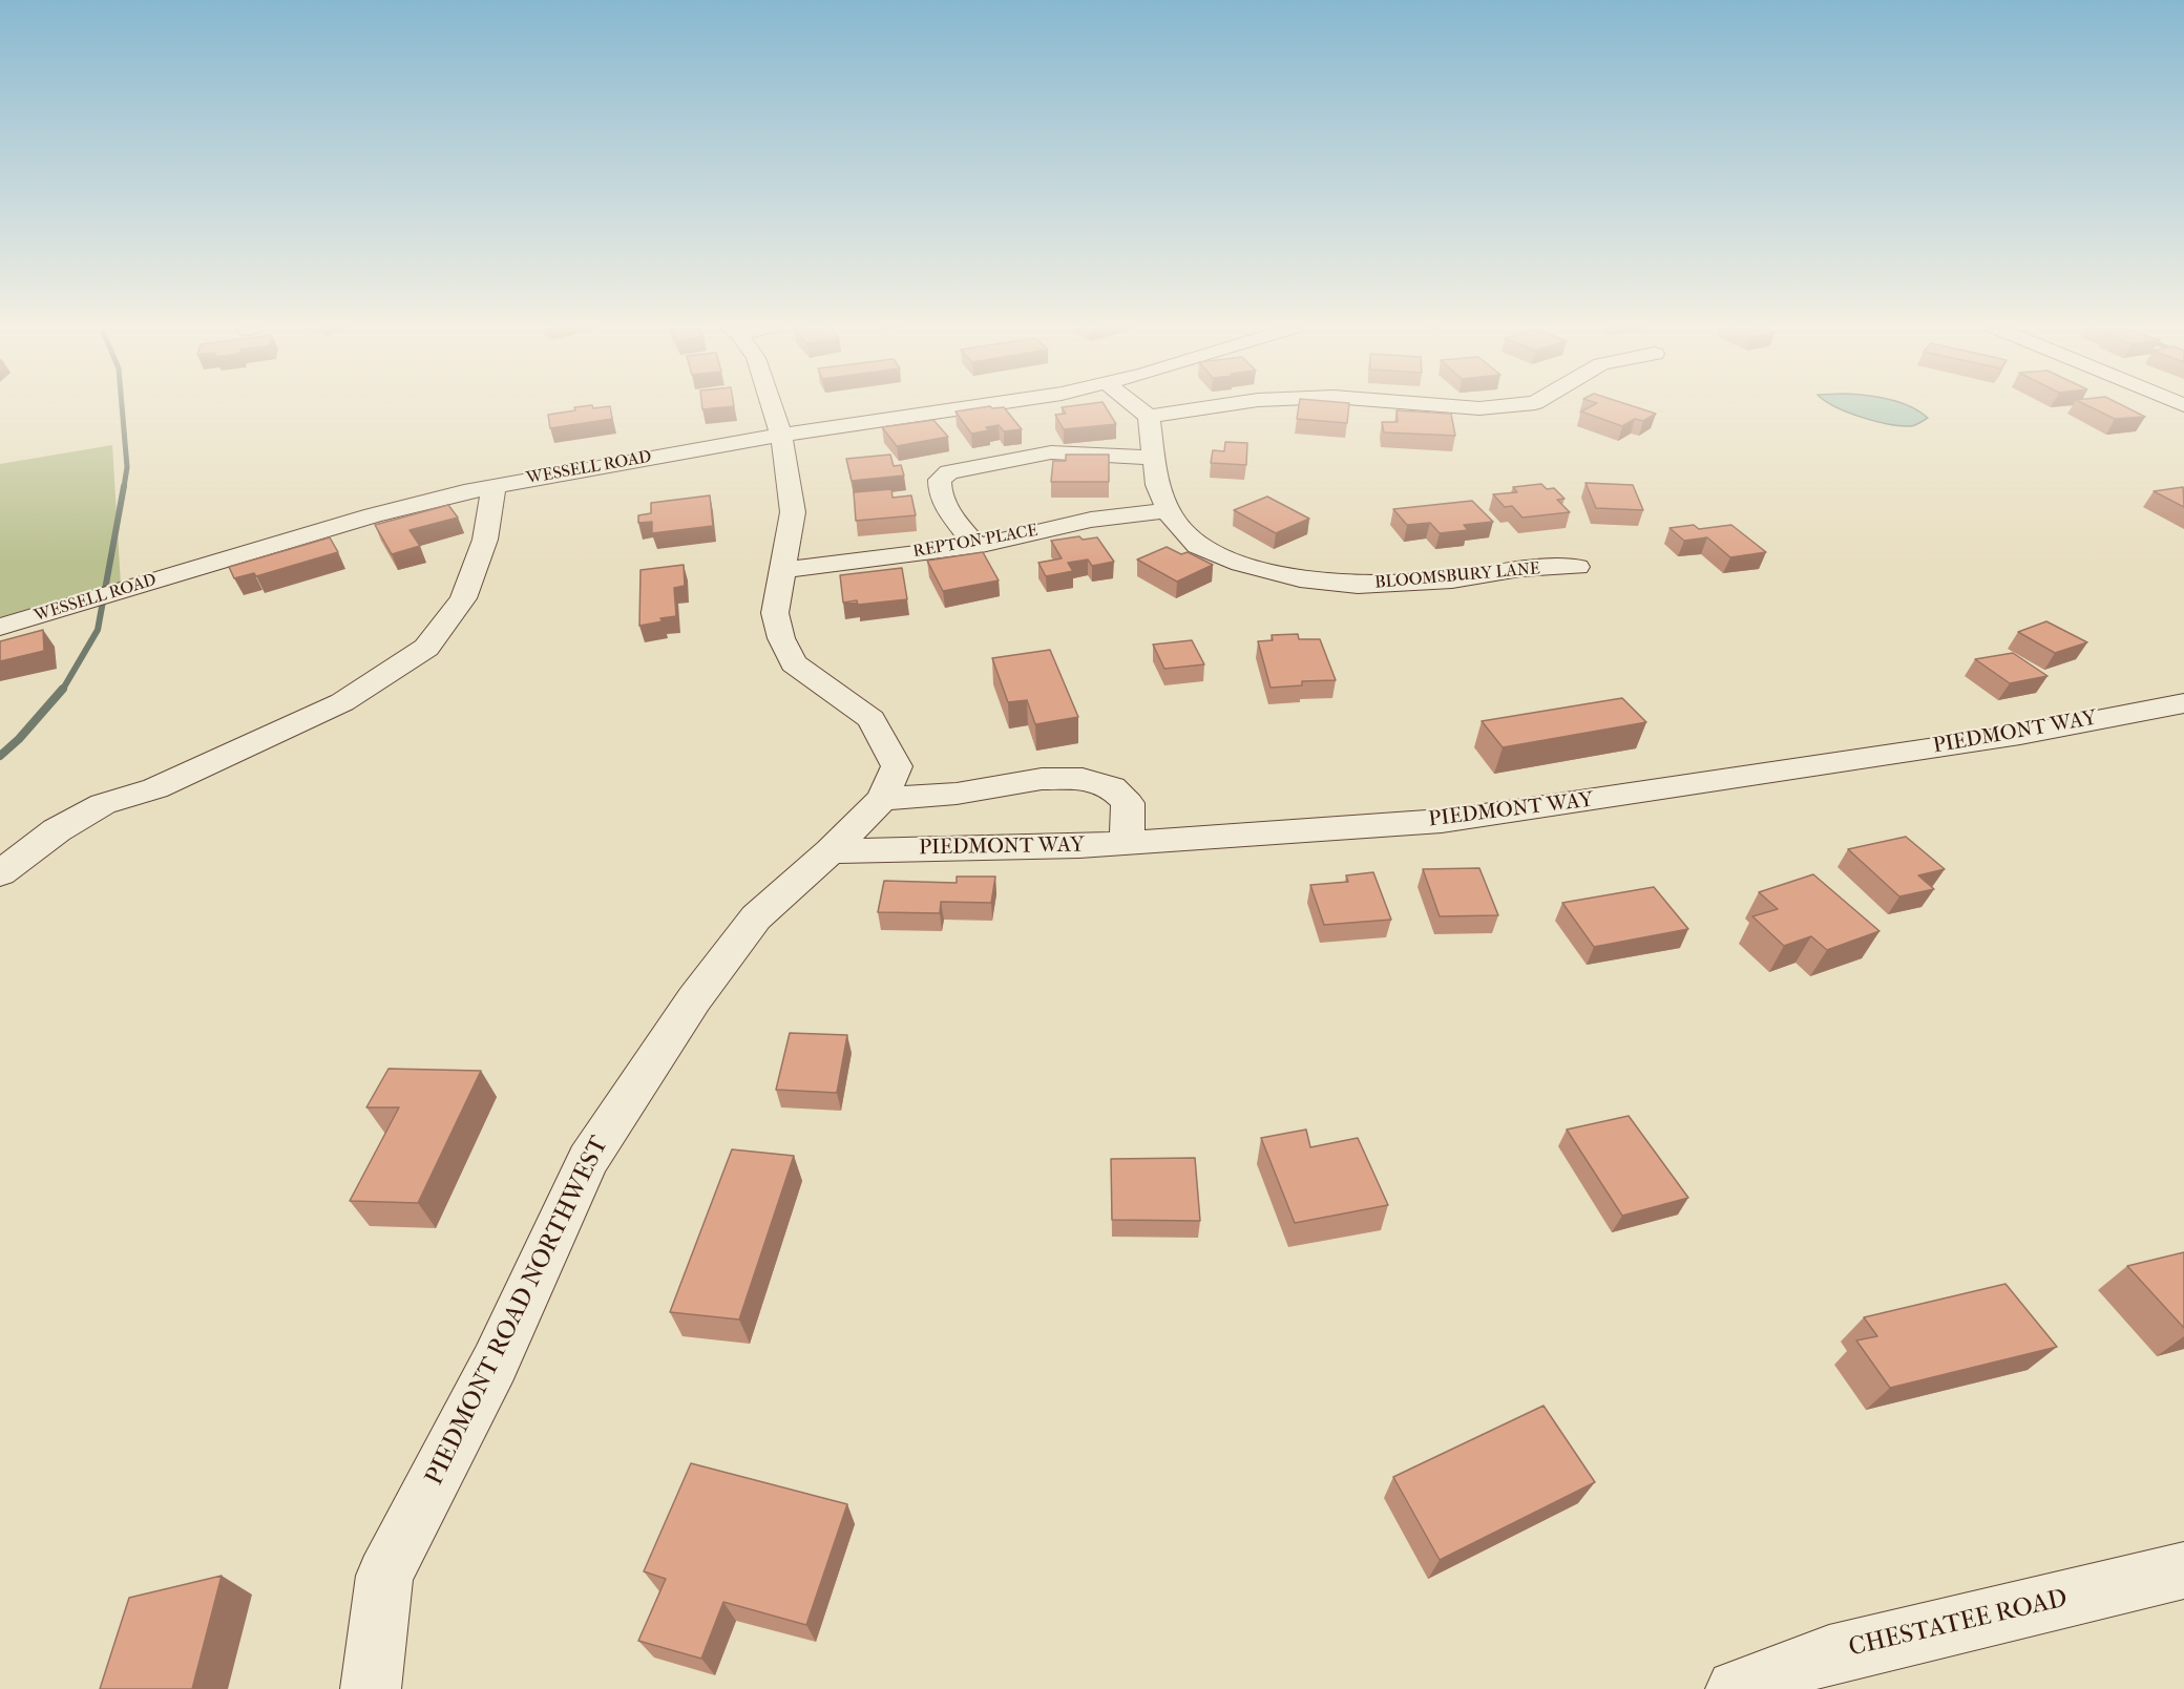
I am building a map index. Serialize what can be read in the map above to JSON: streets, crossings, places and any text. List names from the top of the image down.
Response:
{
  "streets": {
    "street": [
      "WESSELL ROAD",
      "REPTON PLACE",
      "BLOOMSBURY LANE",
      "PIEDMONT WAY",
      "PIEDMONT ROAD NORTHWEST",
      "CHESTATEE ROAD"
    ]
  },
  "crossings": [
    ["REPTON PLACE", "BLOOMSBURY LANE"],
    ["PIEDMONT WAY", "PIEDMONT ROAD NORTHWEST"]
  ]
}
